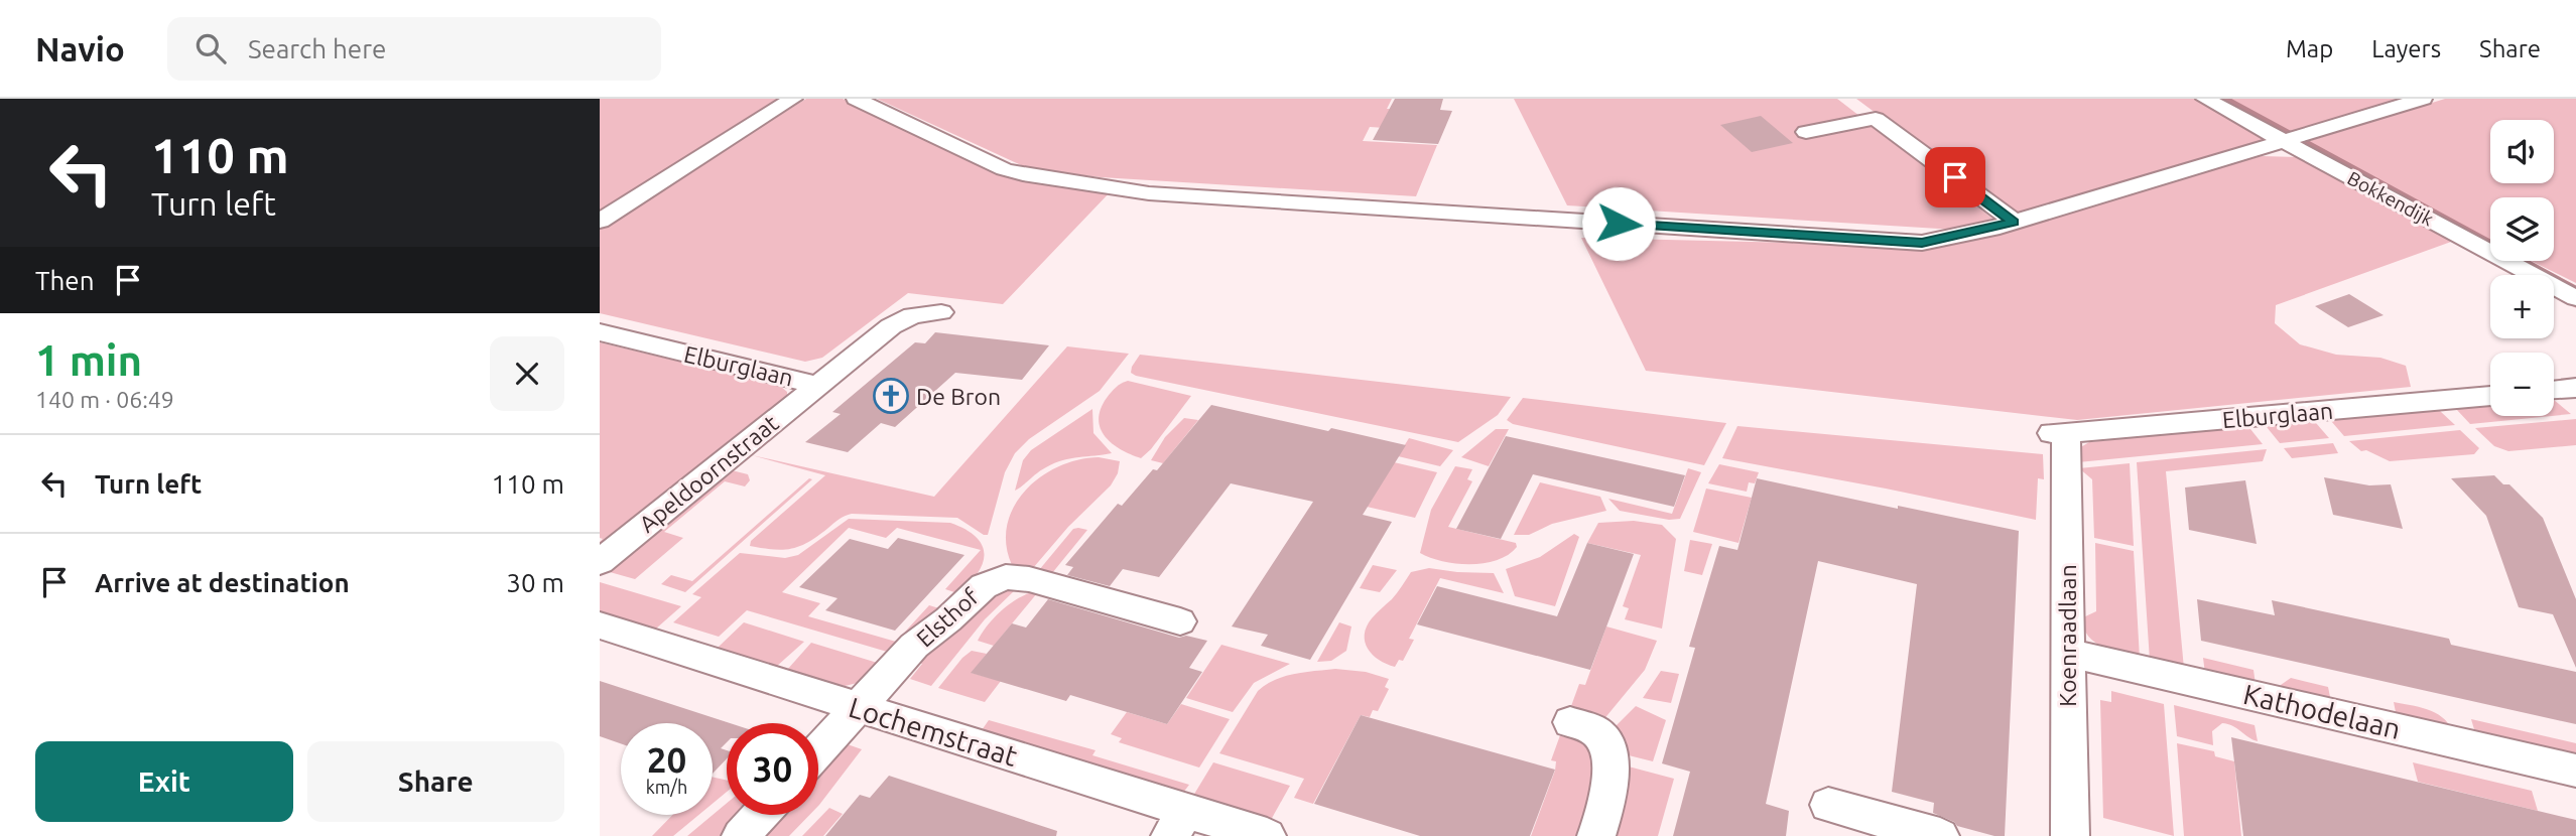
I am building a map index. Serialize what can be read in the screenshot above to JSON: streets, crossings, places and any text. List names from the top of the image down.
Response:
{
  "streets": {
    "street": [
      "Bokkendijk",
      "Elburglaan",
      "Apeldoornstraat",
      "Elsthof",
      "Koenraadlaan",
      "Kathodelaan",
      "Lochemstraat"
    ]
  },
  "crossings": [
    ["Elburglaan", "Apeldoornstraat"],
    ["Elburglaan", "Koenraadlaan"],
    ["Elsthof", "Lochemstraat"],
    ["Koenraadlaan", "Kathodelaan"]
  ],
  "places": {
    "church": ["De Bron"]
  },
  "page": {
    "header": "Navio",
    "search": "Search here",
    "nav": ["Map", "Layers", "Share"],
    "turn": ["110 m", "Turn left"],
    "map_buttons": ["+", "−"],
    "then": "Then",
    "heading": ["1 min", "140 m · 06:49"],
    "list": [
      {
        "name": "Turn left",
        "value": "110 m"
      },
      {
        "name": "Arrive at destination",
        "value": "30 m"
      }
    ],
    "speed": "20 km/h",
    "limit": "30",
    "buttons": ["Exit", "Share"]
  }
}
